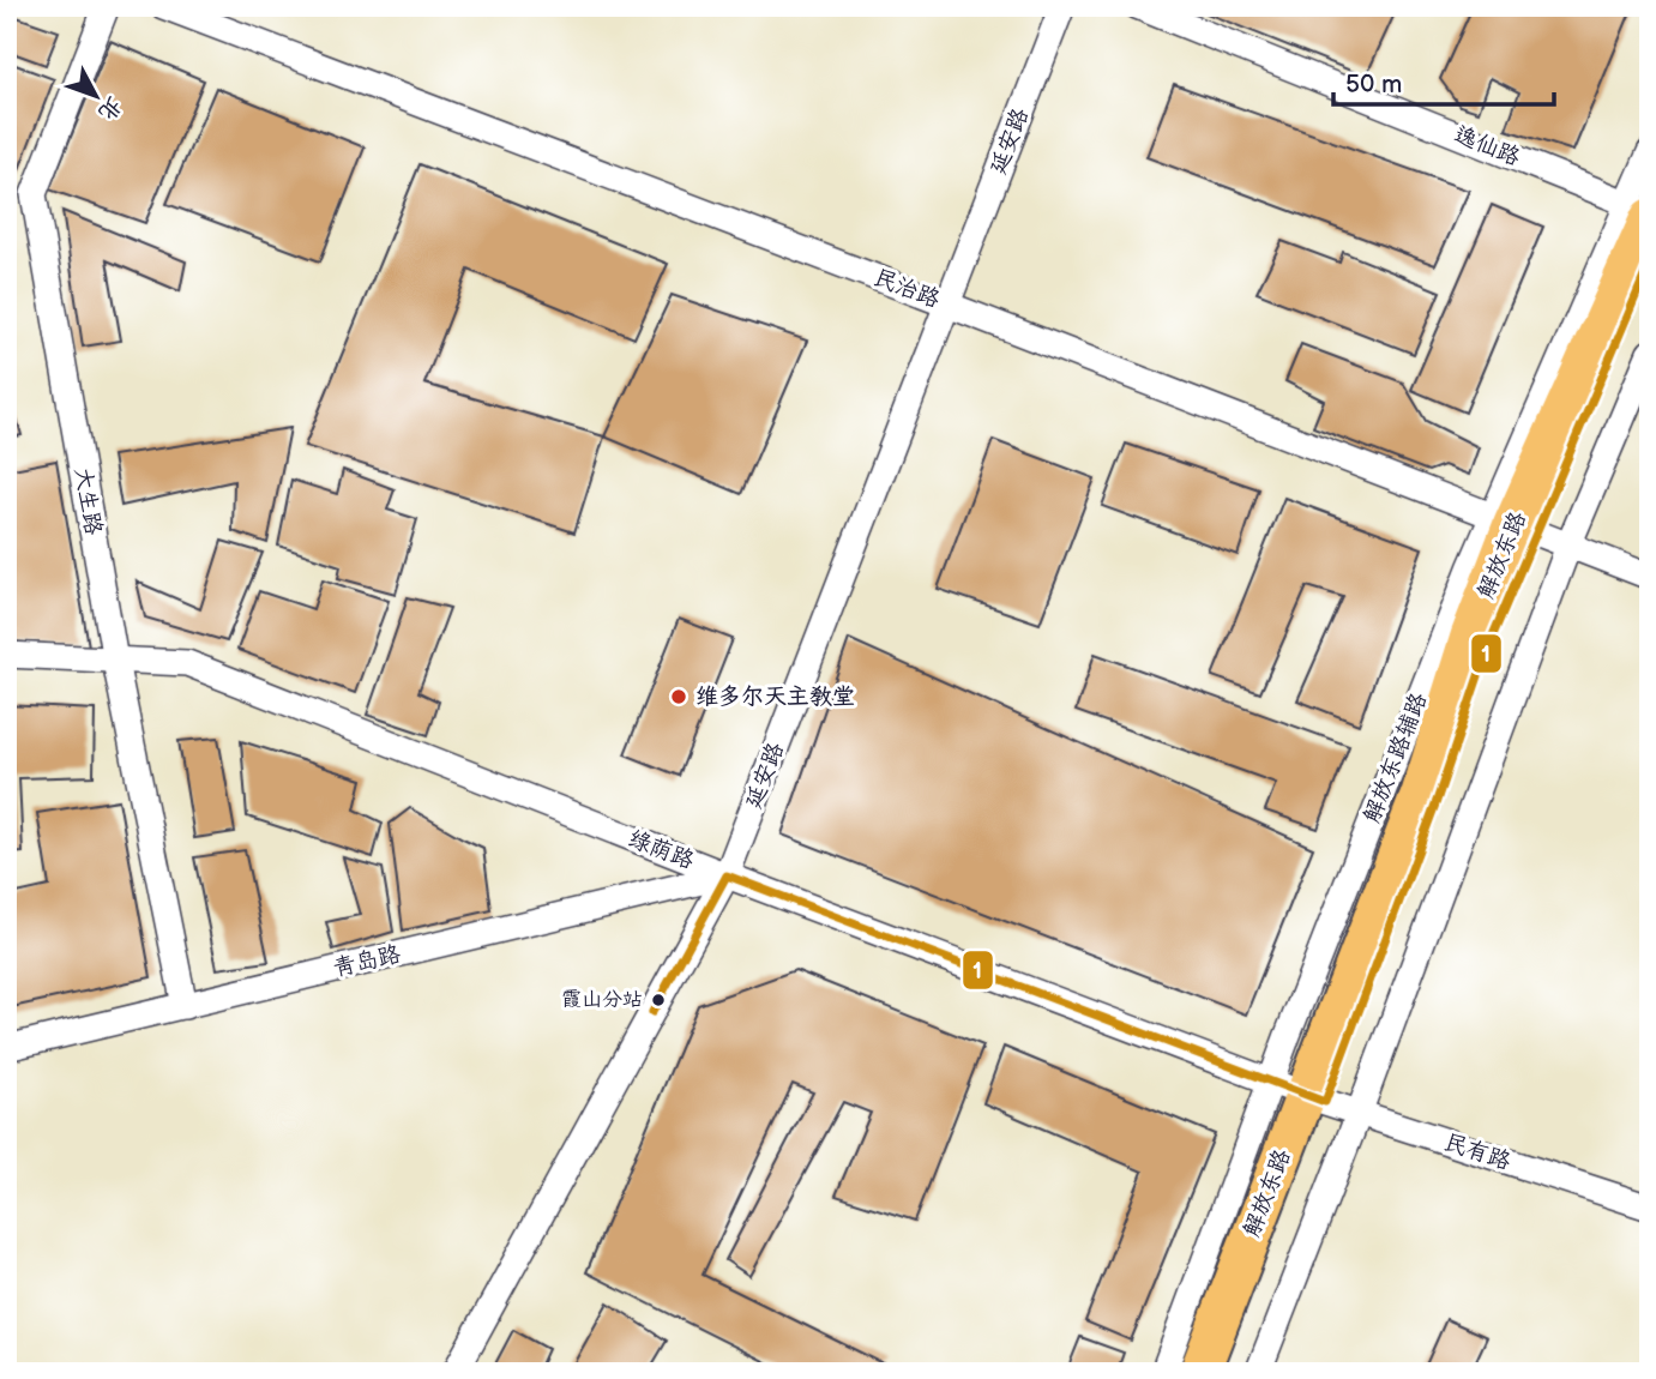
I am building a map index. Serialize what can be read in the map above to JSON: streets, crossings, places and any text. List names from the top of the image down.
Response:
{
  "streets": {
    "main road": ["解放东路"],
    "street": [
      "延安路",
      "逸仙路",
      "民治路",
      "大生路",
      "解放东路辅路",
      "绿荫路",
      "青岛路",
      "民有路"
    ]
  },
  "crossings": [
    ["延安路", "民治路"],
    ["延安路", "绿荫路"],
    ["延安路", "青岛路"],
    ["逸仙路", "解放东路"],
    ["民治路", "解放东路"],
    ["大生路", "绿荫路"],
    ["大生路", "青岛路"],
    ["解放东路", "绿荫路"],
    ["解放东路", "民有路"],
    ["绿荫路", "青岛路"],
    ["绿荫路", "民有路"]
  ],
  "places": ["维多尔天主教堂", "霞山分站"],
  "lines": ["transit line 1"],
  "scale_bar": "50 m",
  "north": "bottom right"
}
